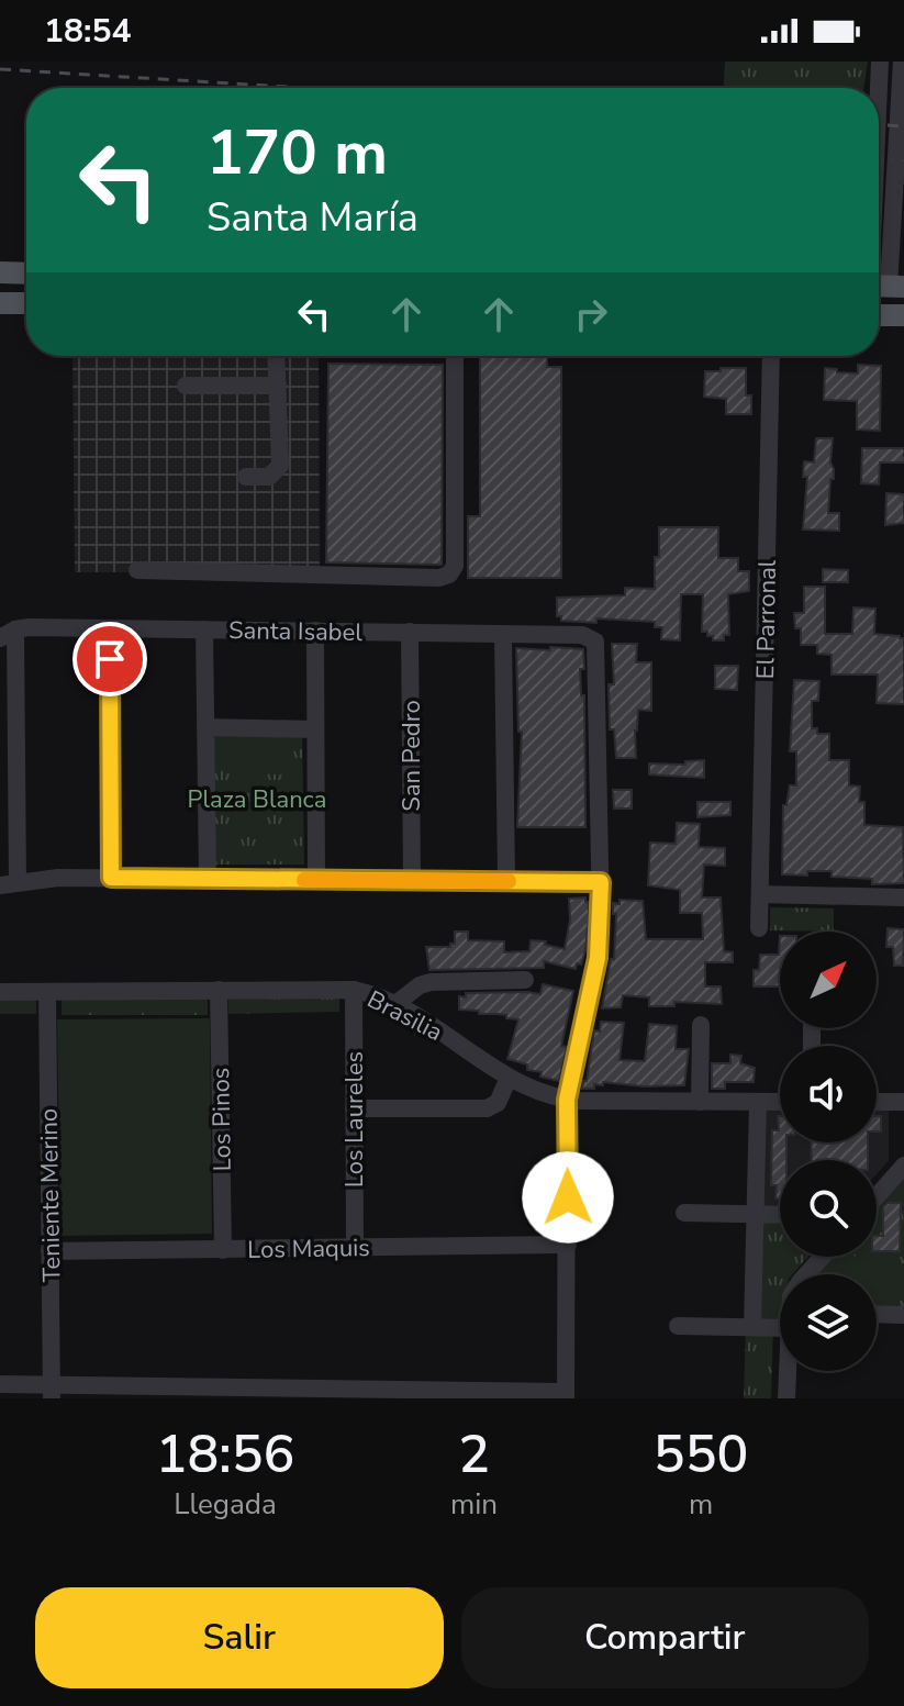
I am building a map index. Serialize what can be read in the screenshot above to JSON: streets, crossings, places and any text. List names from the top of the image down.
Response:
{
  "streets": {
    "street": [
      "El Parronal",
      "Santa Isabel",
      "San Pedro",
      "Brasilia",
      "Los Pinos",
      "Los Laureles",
      "Teniente Merino",
      "Los Maquis"
    ]
  },
  "crossings": [
    ["Santa Isabel", "San Pedro"],
    ["Brasilia", "Los Pinos"],
    ["Brasilia", "Los Laureles"],
    ["Brasilia", "Teniente Merino"],
    ["Los Pinos", "Los Maquis"],
    ["Los Laureles", "Los Maquis"],
    ["Teniente Merino", "Los Maquis"]
  ],
  "parks": ["Plaza Blanca"],
  "north": "top right",
  "page": {
    "status": "18:54",
    "turn": ["170 m", "Santa María"],
    "eta": [
      "18:56",
      "Llegada",
      "2",
      "min",
      "550",
      "m"
    ],
    "buttons": ["Salir", "Compartir"]
  }
}
